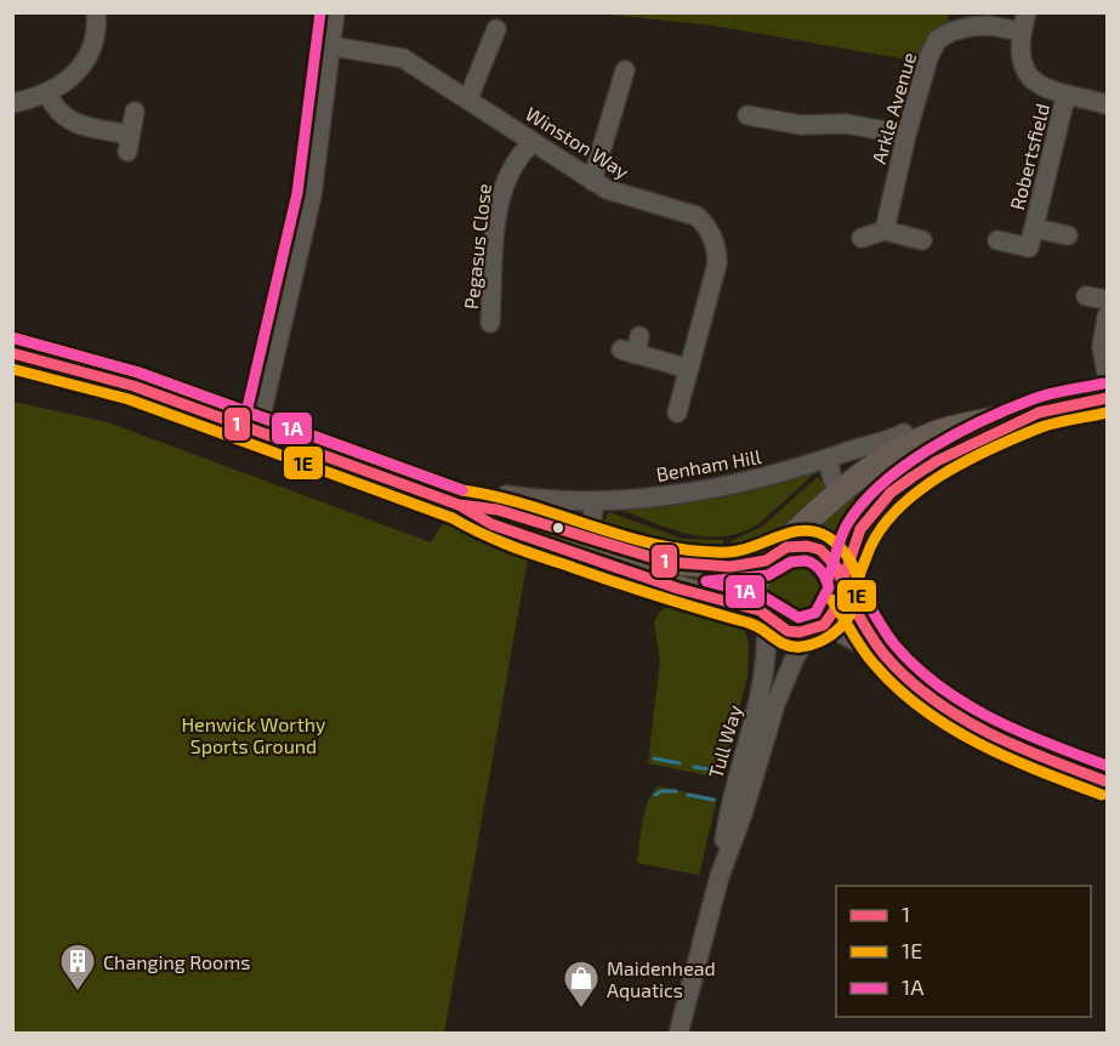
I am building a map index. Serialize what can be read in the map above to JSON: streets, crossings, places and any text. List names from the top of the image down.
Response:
{
  "streets": {
    "street": [
      "Arkle Avenue",
      "Winston Way",
      "Robertsfield",
      "Pegasus Close",
      "Benham Hill",
      "Tull Way"
    ]
  },
  "crossings": [
    ["Arkle Avenue", "Robertsfield"],
    ["Winston Way", "Pegasus Close"]
  ],
  "parks": ["Henwick Worthy Sports Ground"],
  "places": {
    "building": ["Changing Rooms"],
    "shop": ["Maidenhead Aquatics"]
  },
  "lines": ["transit line 1A", "transit line 1E", "transit line 1"],
  "legend": ["1", "1E", "1A"]
}
